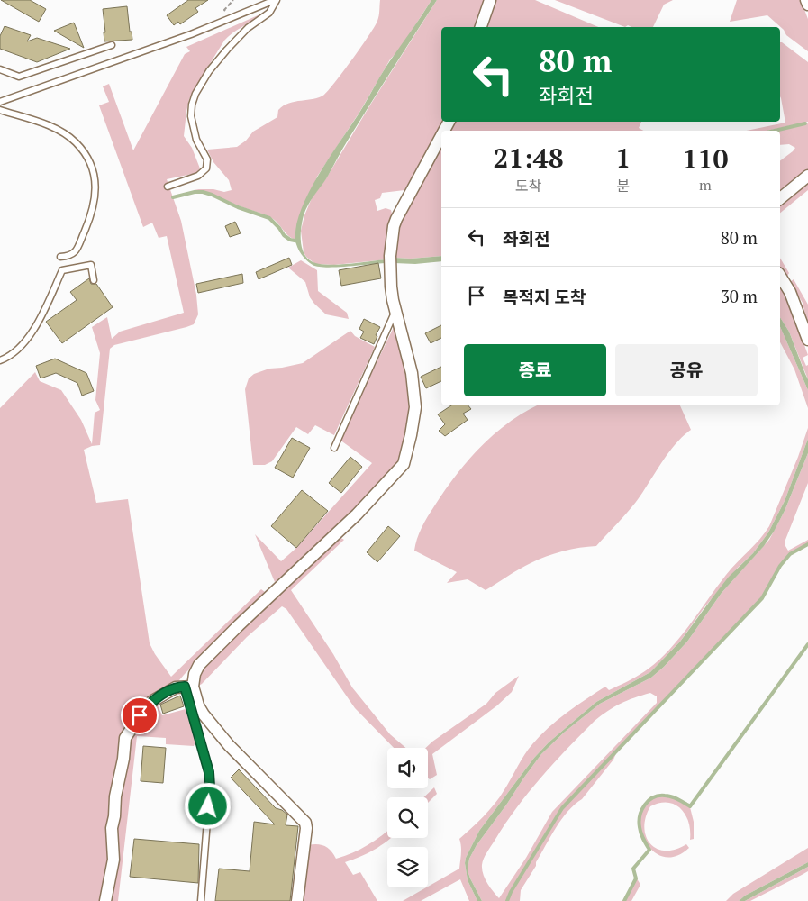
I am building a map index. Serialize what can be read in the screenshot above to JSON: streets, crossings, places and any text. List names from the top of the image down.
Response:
{
  "page": {
    "turn": ["80 m", "좌회전"],
    "eta": [
      "21:48",
      "도착",
      "1",
      "분",
      "110",
      "m"
    ],
    "list": [
      {
        "name": "좌회전",
        "value": "80 m"
      },
      {
        "name": "목적지 도착",
        "value": "30 m"
      }
    ],
    "buttons": ["종료", "공유"]
  }
}
